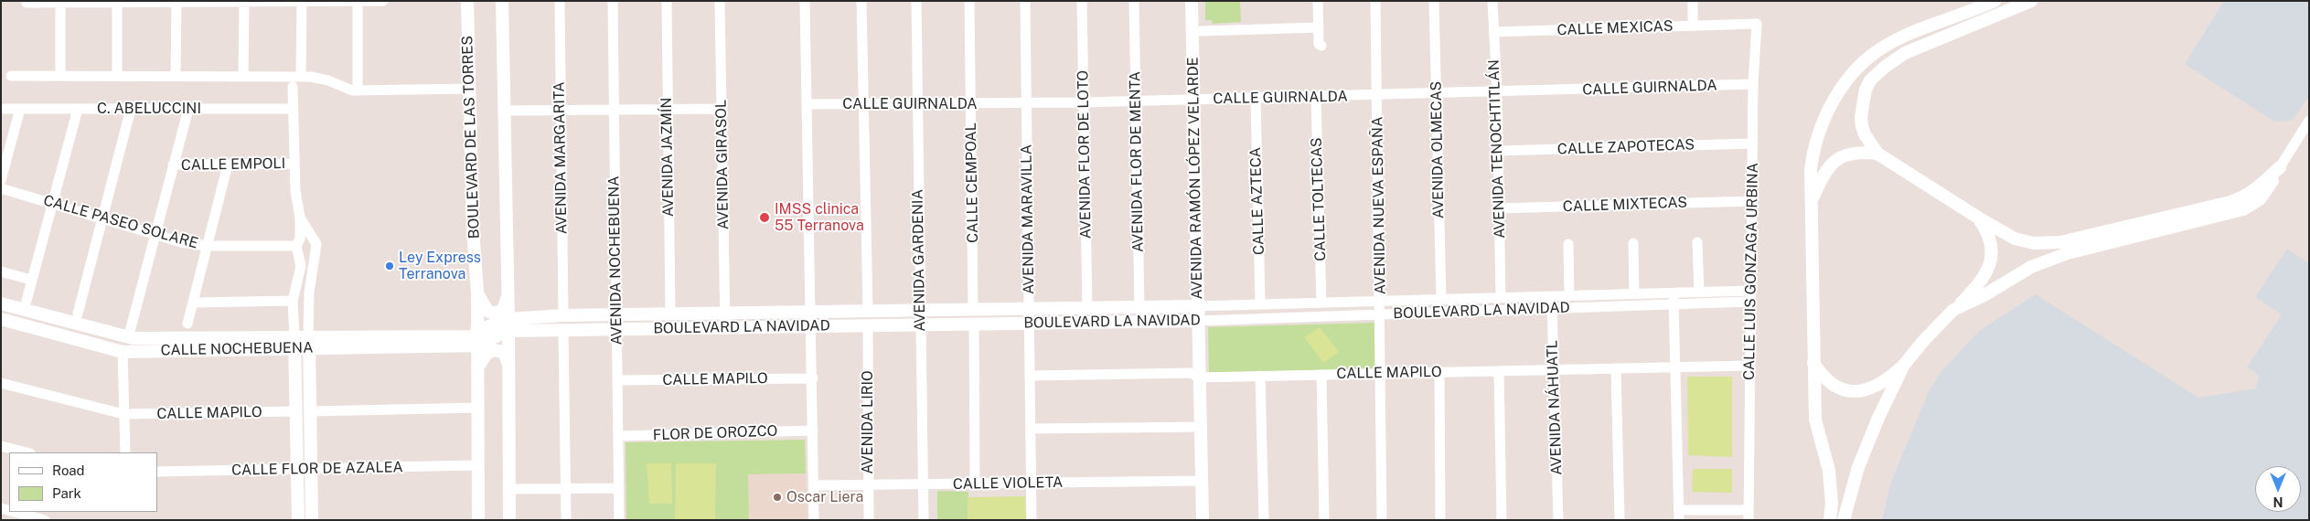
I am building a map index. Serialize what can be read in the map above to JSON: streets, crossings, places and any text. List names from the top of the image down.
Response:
{
  "streets": {
    "street": [
      "CALLE MEXICAS",
      "CALLE GUIRNALDA",
      "C. ABELUCCINI",
      "BOULEVARD DE LAS TORRES",
      "CALLE ZAPOTECAS",
      "AVENIDA TENOCHTITLÁN",
      "AVENIDA OLMECAS",
      "AVENIDA FLOR DE LOTO",
      "AVENIDA JAZMÍN",
      "AVENIDA MARGARITA",
      "AVENIDA FLOR DE MENTA",
      "CALLE EMPOLI",
      "AVENIDA GIRASOL",
      "AVENIDA RAMÓN LÓPEZ VELARDE",
      "CALLE CEMPOAL",
      "CALLE TOLTECAS",
      "CALLE AZTECA",
      "CALLE MIXTECAS",
      "AVENIDA NUEVA ESPAÑA",
      "AVENIDA MARAVILLA",
      "CALLE PASEO SOLARE",
      "AVENIDA NOCHEBUENA",
      "AVENIDA GARDENIA",
      "CALLE LUIS GONZAGA URBINA",
      "BOULEVARD LA NAVIDAD",
      "CALLE NOCHEBUENA",
      "CALLE MAPILO",
      "AVENIDA NÁHUATL",
      "AVENIDA LIRIO",
      "FLOR DE OROZCO",
      "CALLE FLOR DE AZALEA",
      "CALLE VIOLETA"
    ]
  },
  "crossings": [
    ["CALLE MEXICAS", "AVENIDA TENOCHTITLÁN"],
    ["CALLE MEXICAS", "CALLE LUIS GONZAGA URBINA"],
    ["CALLE GUIRNALDA", "AVENIDA TENOCHTITLÁN"],
    ["CALLE GUIRNALDA", "AVENIDA OLMECAS"],
    ["CALLE GUIRNALDA", "AVENIDA FLOR DE LOTO"],
    ["CALLE GUIRNALDA", "AVENIDA FLOR DE MENTA"],
    ["CALLE GUIRNALDA", "AVENIDA RAMÓN LÓPEZ VELARDE"],
    ["CALLE GUIRNALDA", "CALLE CEMPOAL"],
    ["CALLE GUIRNALDA", "CALLE TOLTECAS"],
    ["CALLE GUIRNALDA", "CALLE AZTECA"],
    ["CALLE GUIRNALDA", "AVENIDA NUEVA ESPAÑA"],
    ["CALLE GUIRNALDA", "AVENIDA MARAVILLA"],
    ["CALLE GUIRNALDA", "AVENIDA GARDENIA"],
    ["CALLE GUIRNALDA", "CALLE LUIS GONZAGA URBINA"],
    ["BOULEVARD DE LAS TORRES", "BOULEVARD LA NAVIDAD"],
    ["BOULEVARD DE LAS TORRES", "CALLE NOCHEBUENA"],
    ["BOULEVARD DE LAS TORRES", "CALLE FLOR DE AZALEA"],
    ["CALLE ZAPOTECAS", "AVENIDA TENOCHTITLÁN"],
    ["CALLE ZAPOTECAS", "CALLE LUIS GONZAGA URBINA"],
    ["AVENIDA TENOCHTITLÁN", "CALLE MIXTECAS"],
    ["AVENIDA TENOCHTITLÁN", "BOULEVARD LA NAVIDAD"],
    ["AVENIDA OLMECAS", "BOULEVARD LA NAVIDAD"],
    ["AVENIDA FLOR DE LOTO", "BOULEVARD LA NAVIDAD"],
    ["AVENIDA JAZMÍN", "BOULEVARD LA NAVIDAD"],
    ["AVENIDA MARGARITA", "BOULEVARD LA NAVIDAD"],
    ["AVENIDA FLOR DE MENTA", "BOULEVARD LA NAVIDAD"],
    ["AVENIDA GIRASOL", "BOULEVARD LA NAVIDAD"],
    ["AVENIDA RAMÓN LÓPEZ VELARDE", "BOULEVARD LA NAVIDAD"],
    ["AVENIDA RAMÓN LÓPEZ VELARDE", "CALLE MAPILO"],
    ["AVENIDA RAMÓN LÓPEZ VELARDE", "CALLE VIOLETA"],
    ["CALLE CEMPOAL", "BOULEVARD LA NAVIDAD"],
    ["CALLE TOLTECAS", "BOULEVARD LA NAVIDAD"],
    ["CALLE AZTECA", "BOULEVARD LA NAVIDAD"],
    ["CALLE MIXTECAS", "CALLE LUIS GONZAGA URBINA"],
    ["AVENIDA NUEVA ESPAÑA", "BOULEVARD LA NAVIDAD"],
    ["AVENIDA NUEVA ESPAÑA", "CALLE MAPILO"],
    ["AVENIDA MARAVILLA", "BOULEVARD LA NAVIDAD"],
    ["AVENIDA MARAVILLA", "CALLE MAPILO"],
    ["AVENIDA MARAVILLA", "CALLE VIOLETA"],
    ["AVENIDA NOCHEBUENA", "BOULEVARD LA NAVIDAD"],
    ["AVENIDA NOCHEBUENA", "CALLE MAPILO"],
    ["AVENIDA NOCHEBUENA", "FLOR DE OROZCO"],
    ["AVENIDA GARDENIA", "BOULEVARD LA NAVIDAD"],
    ["AVENIDA GARDENIA", "CALLE VIOLETA"],
    ["CALLE LUIS GONZAGA URBINA", "BOULEVARD LA NAVIDAD"],
    ["CALLE LUIS GONZAGA URBINA", "CALLE MAPILO"],
    ["BOULEVARD LA NAVIDAD", "CALLE NOCHEBUENA"],
    ["BOULEVARD LA NAVIDAD", "AVENIDA NÁHUATL"],
    ["BOULEVARD LA NAVIDAD", "AVENIDA LIRIO"],
    ["CALLE MAPILO", "AVENIDA NÁHUATL"],
    ["AVENIDA LIRIO", "CALLE VIOLETA"]
  ],
  "places": ["IMSS clinica 55 Terranova", "Ley Express Terranova", "Oscar Liera"],
  "legend": ["Road", "Park"],
  "north": "bottom"
}
